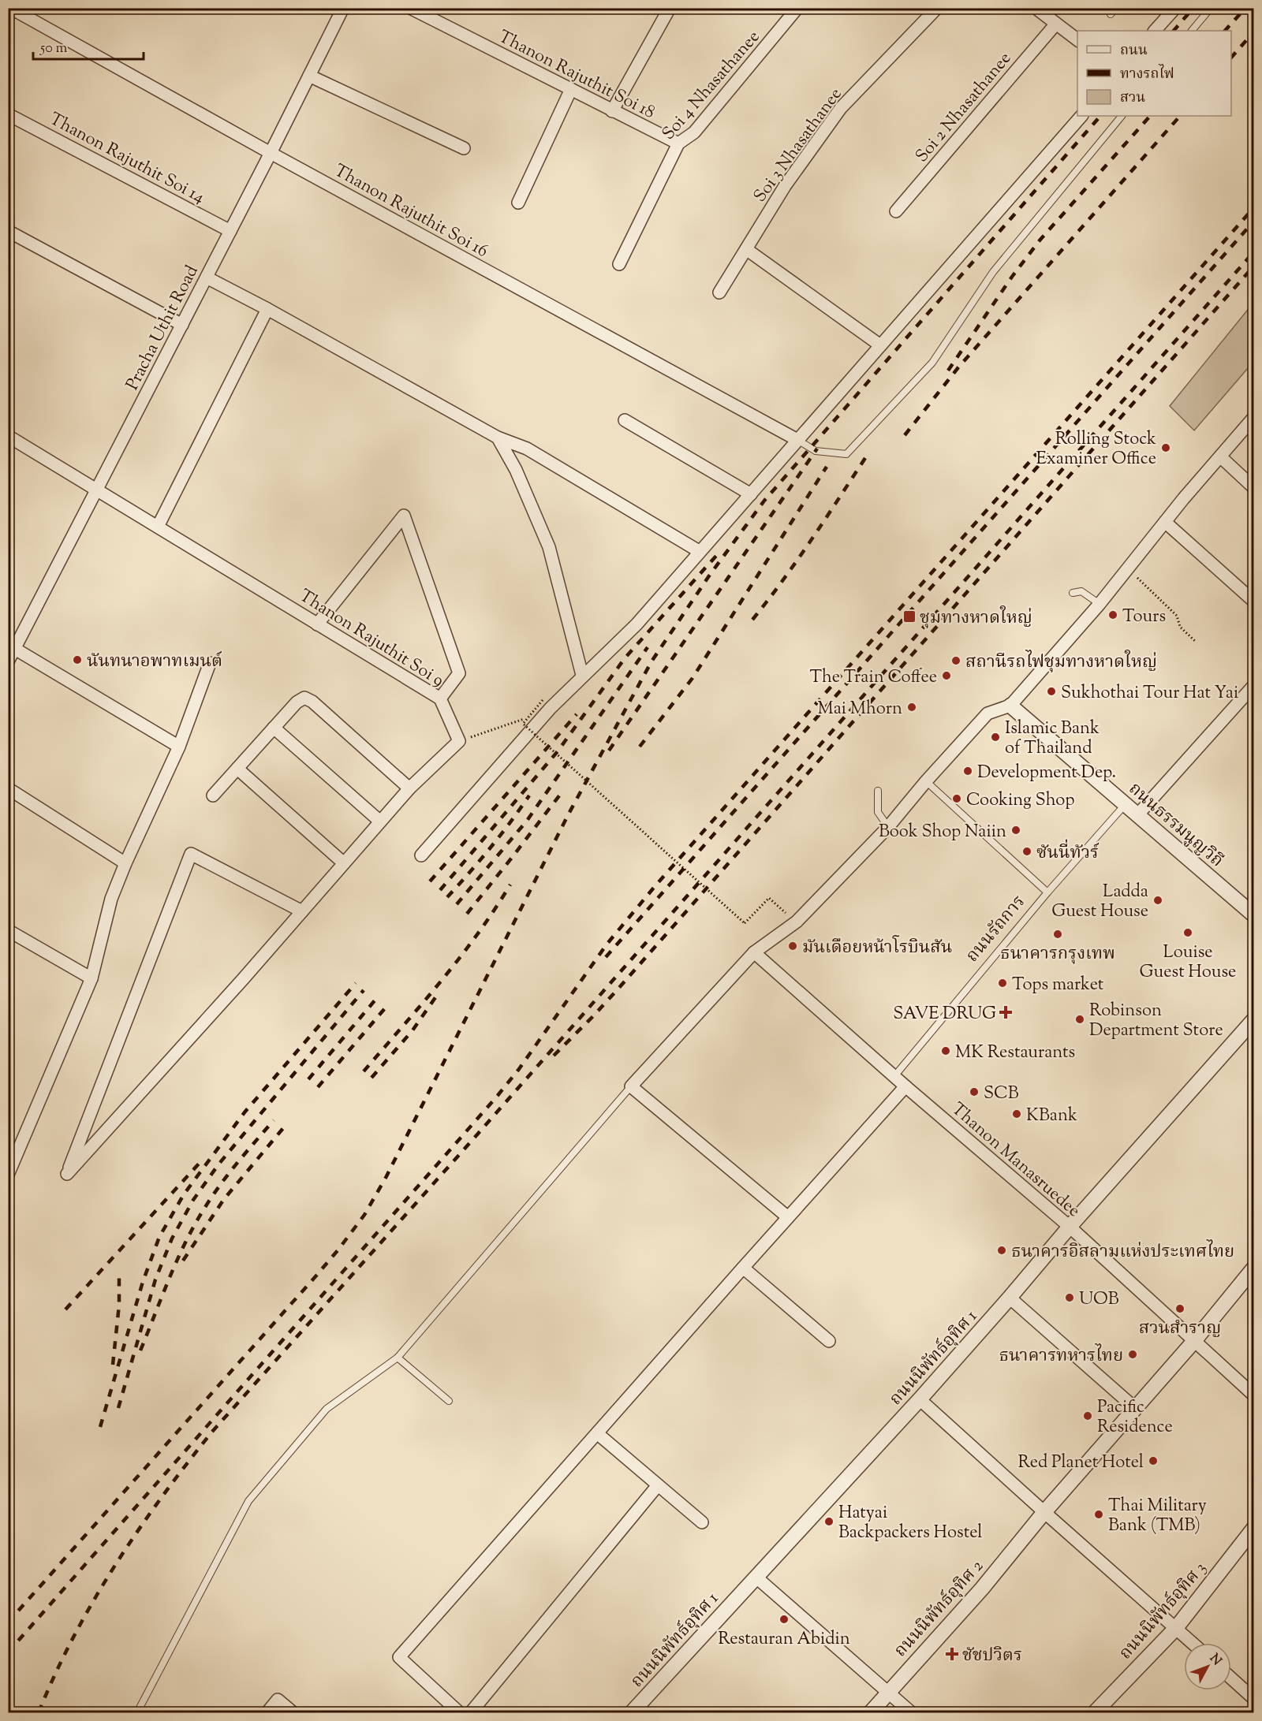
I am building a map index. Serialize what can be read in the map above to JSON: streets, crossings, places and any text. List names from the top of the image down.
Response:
{
  "streets": {
    "street": [
      "Thanon Rajuthit Soi 18",
      "Soi 4 Nhasathanee",
      "Soi 2 Nhasathanee",
      "Soi 3 Nhasathanee",
      "Thanon Rajuthit Soi 14",
      "Thanon Rajuthit Soi 16",
      "Pracha Uthit Road",
      "Thanon Rajuthit Soi 9",
      "ถนนธรรมนูญวิถี",
      "Thanon Manasruedee",
      "ถนนนิพัทธ์อุทิศ 1",
      "ถนนนิพัทธ์อุทิศ 2",
      "ถนนนิพัทธ์อุทิศ 3"
    ],
    "lane": ["ถนนรัถการ"]
  },
  "crossings": [
    ["Thanon Rajuthit Soi 18", "Soi 4 Nhasathanee"],
    ["Thanon Rajuthit Soi 14", "Pracha Uthit Road"],
    ["Thanon Rajuthit Soi 16", "Pracha Uthit Road"],
    ["Pracha Uthit Road", "Thanon Rajuthit Soi 9"],
    ["ถนนธรรมนูญวิถี", "ถนนรัถการ"],
    ["ถนนรัถการ", "Thanon Manasruedee"],
    ["Thanon Manasruedee", "ถนนนิพัทธ์อุทิศ 1"],
    ["Thanon Manasruedee", "ถนนนิพัทธ์อุทิศ 2"]
  ],
  "places": {
    "other": [
      "Rolling Stock Examiner Office",
      "Tours",
      "นันทนาอพาทเมนต์",
      "สถานีรถไฟชุมทางหาดใหญ่",
      "The Train Coffee",
      "Sukhothai Tour Hat Yai",
      "Mai Mhorn",
      "Islamic Bank of Thailand",
      "Development Dep.",
      "Cooking Shop",
      "Book Shop Naiin",
      "ซันนี่ทัวร์",
      "Ladda Guest House",
      "Louise Guest House",
      "ธนาคารกรุงเทพ",
      "มันเดือยหน้าโรบินสัน",
      "Tops market",
      "Robinson Department Store",
      "MK Restaurants",
      "SCB",
      "KBank",
      "ธนาคารอิสลามแห่งประเทศไทย",
      "UOB",
      "สวนสำราญ",
      "ธนาคารทหารไทย",
      "Pacific Residence",
      "Red Planet Hotel",
      "Thai Military Bank (TMB)",
      "Hatyai Backpackers Hostel",
      "Restauran Abidin"
    ],
    "transit": ["ชุมทางหาดใหญ่"],
    "health": ["SAVE DRUG", "ชัชปวิตร"]
  },
  "legend": ["ถนน", "ทางรถไฟ", "สวน"],
  "scale_bar": "50 m",
  "north": "top right"
}
